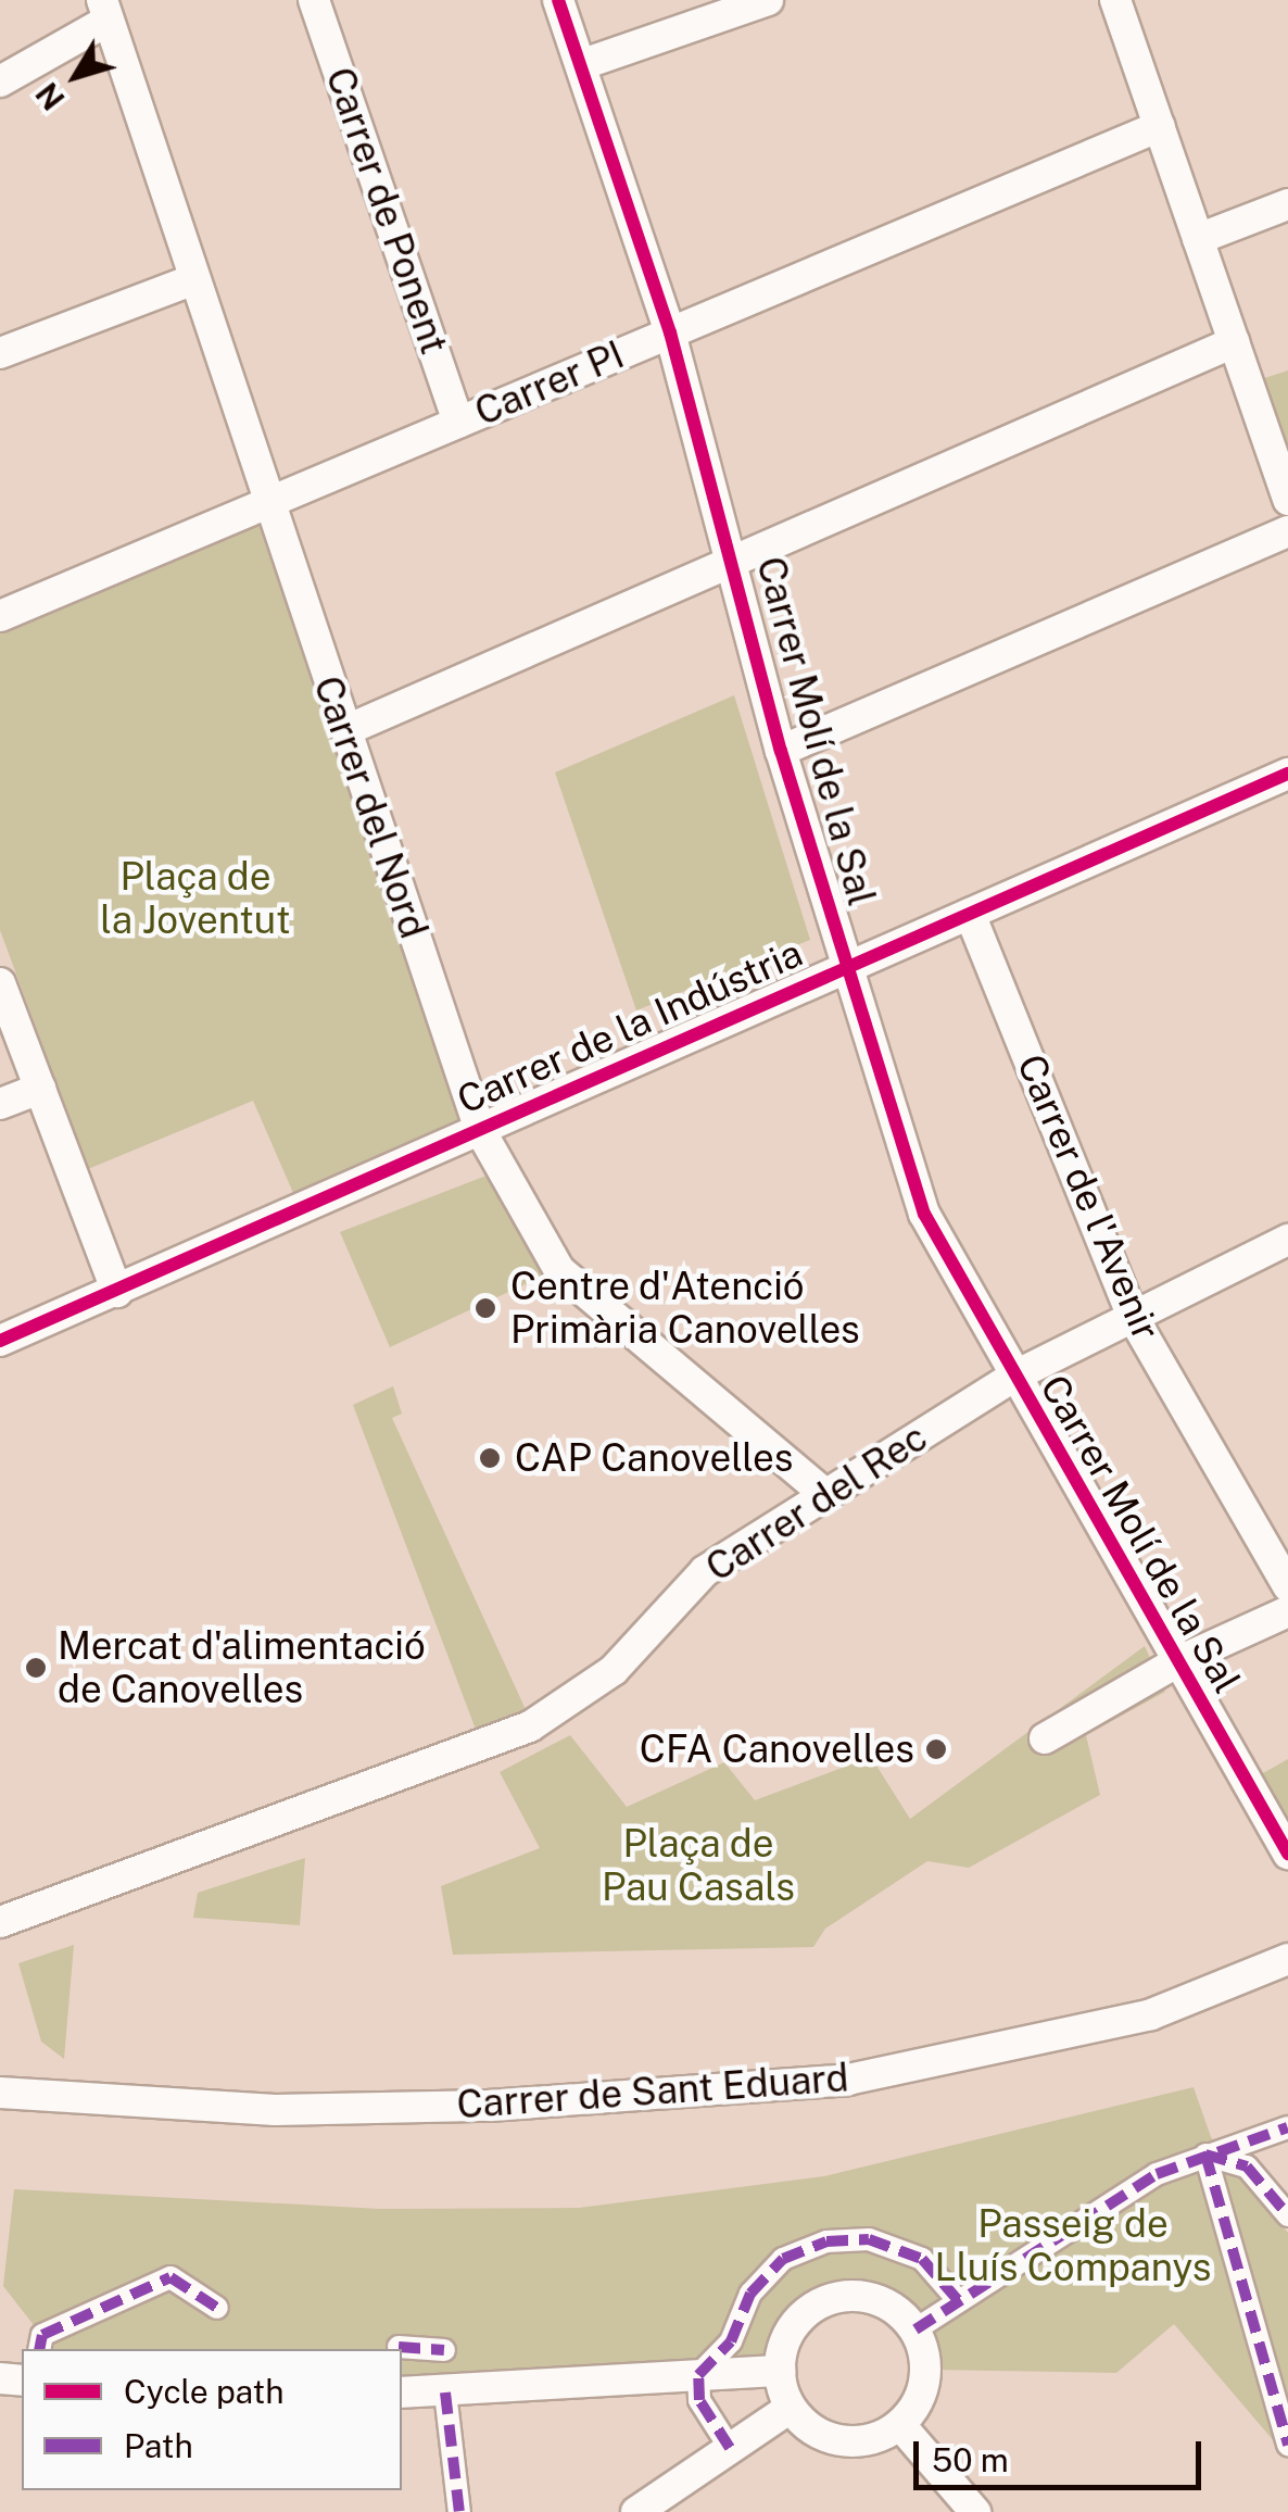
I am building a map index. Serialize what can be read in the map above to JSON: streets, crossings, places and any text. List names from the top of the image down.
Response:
{
  "streets": {
    "street": [
      "Carrer de Ponent",
      "Carrer PI",
      "Carrer Molí de la Sal",
      "Carrer del Nord",
      "Carrer de la Indústria",
      "Carrer de l'Avenir",
      "Carrer del Rec",
      "Carrer de Sant Eduard"
    ]
  },
  "crossings": [
    ["Carrer de Ponent", "Carrer PI"],
    ["Carrer PI", "Carrer Molí de la Sal"],
    ["Carrer PI", "Carrer del Nord"],
    ["Carrer Molí de la Sal", "Carrer de la Indústria"],
    ["Carrer Molí de la Sal", "Carrer del Rec"],
    ["Carrer del Nord", "Carrer de la Indústria"],
    ["Carrer del Nord", "Carrer del Rec"],
    ["Carrer de la Indústria", "Carrer de l'Avenir"],
    ["Carrer de l'Avenir", "Carrer del Rec"]
  ],
  "parks": ["Plaça de la Joventut", "Plaça de Pau Casals", "Passeig de Lluís Companys"],
  "places": [
    "Centre d'Atenció Primària Canovelles",
    "CAP Canovelles",
    "Mercat d'alimentació de Canovelles",
    "CFA Canovelles"
  ],
  "legend": ["Cycle path", "Path"],
  "scale_bar": "50 m",
  "north": "bottom left"
}
